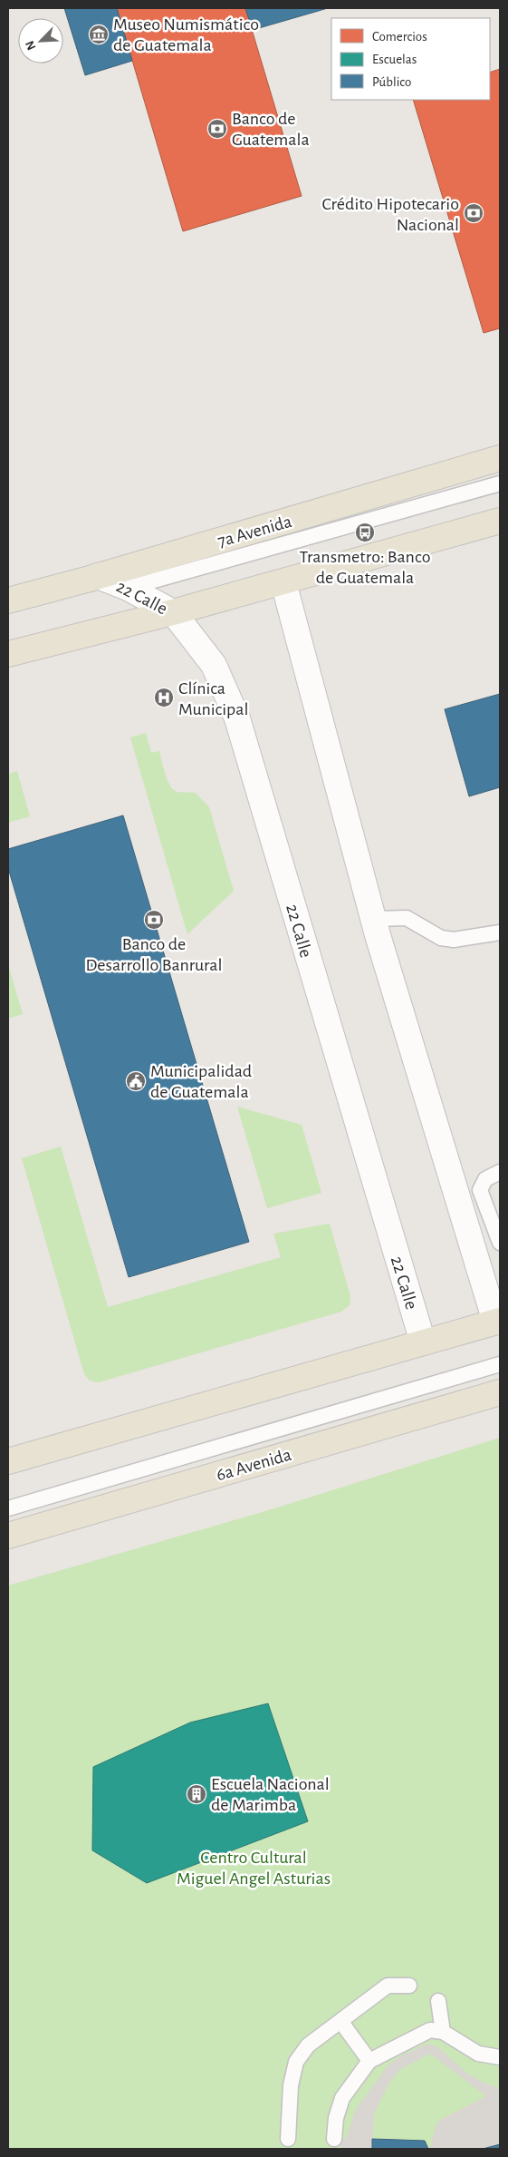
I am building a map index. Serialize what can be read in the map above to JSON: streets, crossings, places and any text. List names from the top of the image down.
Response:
{
  "streets": {
    "main road": ["7a Avenida", "6a Avenida"],
    "street": ["22 Calle"]
  },
  "crossings": [
    ["7a Avenida", "22 Calle"]
  ],
  "parks": ["Centro Cultural Miguel Angel Asturias"],
  "places": {
    "museum": ["Museo Numismático de Guatemala"],
    "bank": ["Banco de Guatemala", "Crédito Hipotecario Nacional", "Banco de Desarrollo Banrural"],
    "bus stop": ["Transmetro: Banco de Guatemala"],
    "hospital": ["Clínica Municipal"],
    "public building": ["Municipalidad de Guatemala"],
    "building": ["Escuela Nacional de Marimba"]
  },
  "legend": ["Comercios", "Escuelas", "Público"],
  "north": "bottom left"
}
